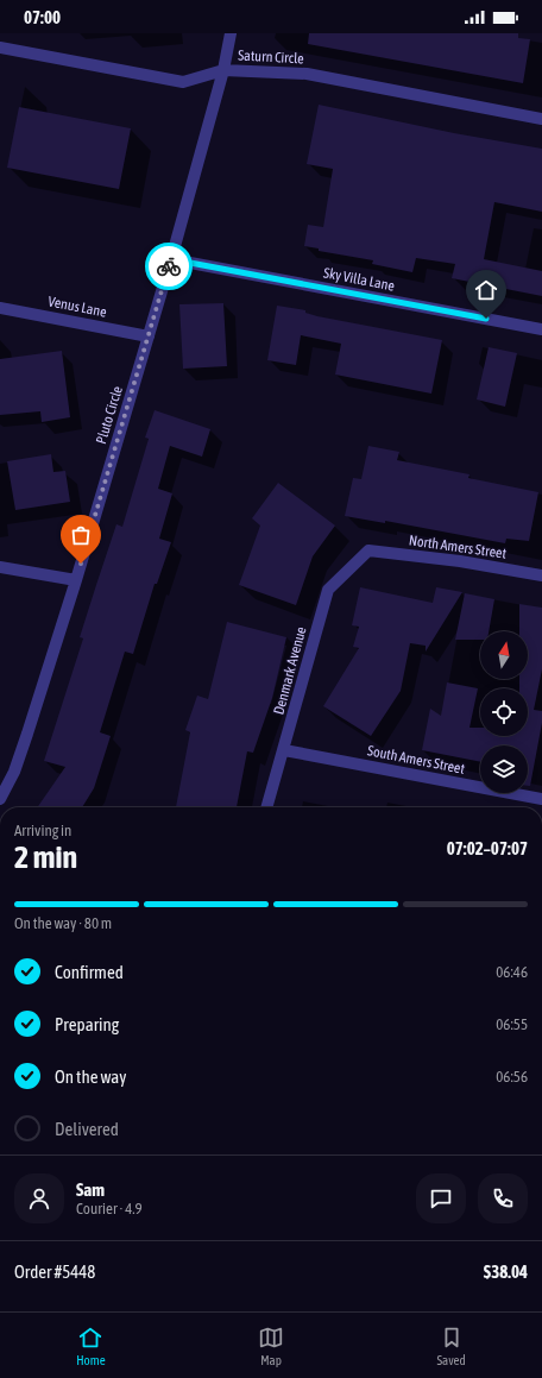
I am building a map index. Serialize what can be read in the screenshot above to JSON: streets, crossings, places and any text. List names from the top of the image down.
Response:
{
  "streets": {
    "street": [
      "Saturn Circle",
      "Sky Villa Lane",
      "Venus Lane",
      "Pluto Circle",
      "North Amers Street",
      "Denmark Avenue",
      "South Amers Street"
    ]
  },
  "crossings": [
    ["Saturn Circle", "Pluto Circle"],
    ["Sky Villa Lane", "Pluto Circle"],
    ["Venus Lane", "Pluto Circle"],
    ["North Amers Street", "Denmark Avenue"],
    ["Denmark Avenue", "South Amers Street"]
  ],
  "north": "top",
  "page": {
    "status": "07:00",
    "heading": ["2 min", "Arriving in", "07:02–07:07"],
    "panel": [
      "Sam",
      "Courier · 4.9",
      "Order #5448",
      "$38.04"
    ],
    "bar": "On the way · 80 m",
    "list": [
      ["Confirmed", "06:46"],
      ["Preparing", "06:55"],
      ["On the way", "06:56"],
      "Delivered"
    ],
    "tabs": ["Home", "Map", "Saved"]
  }
}
